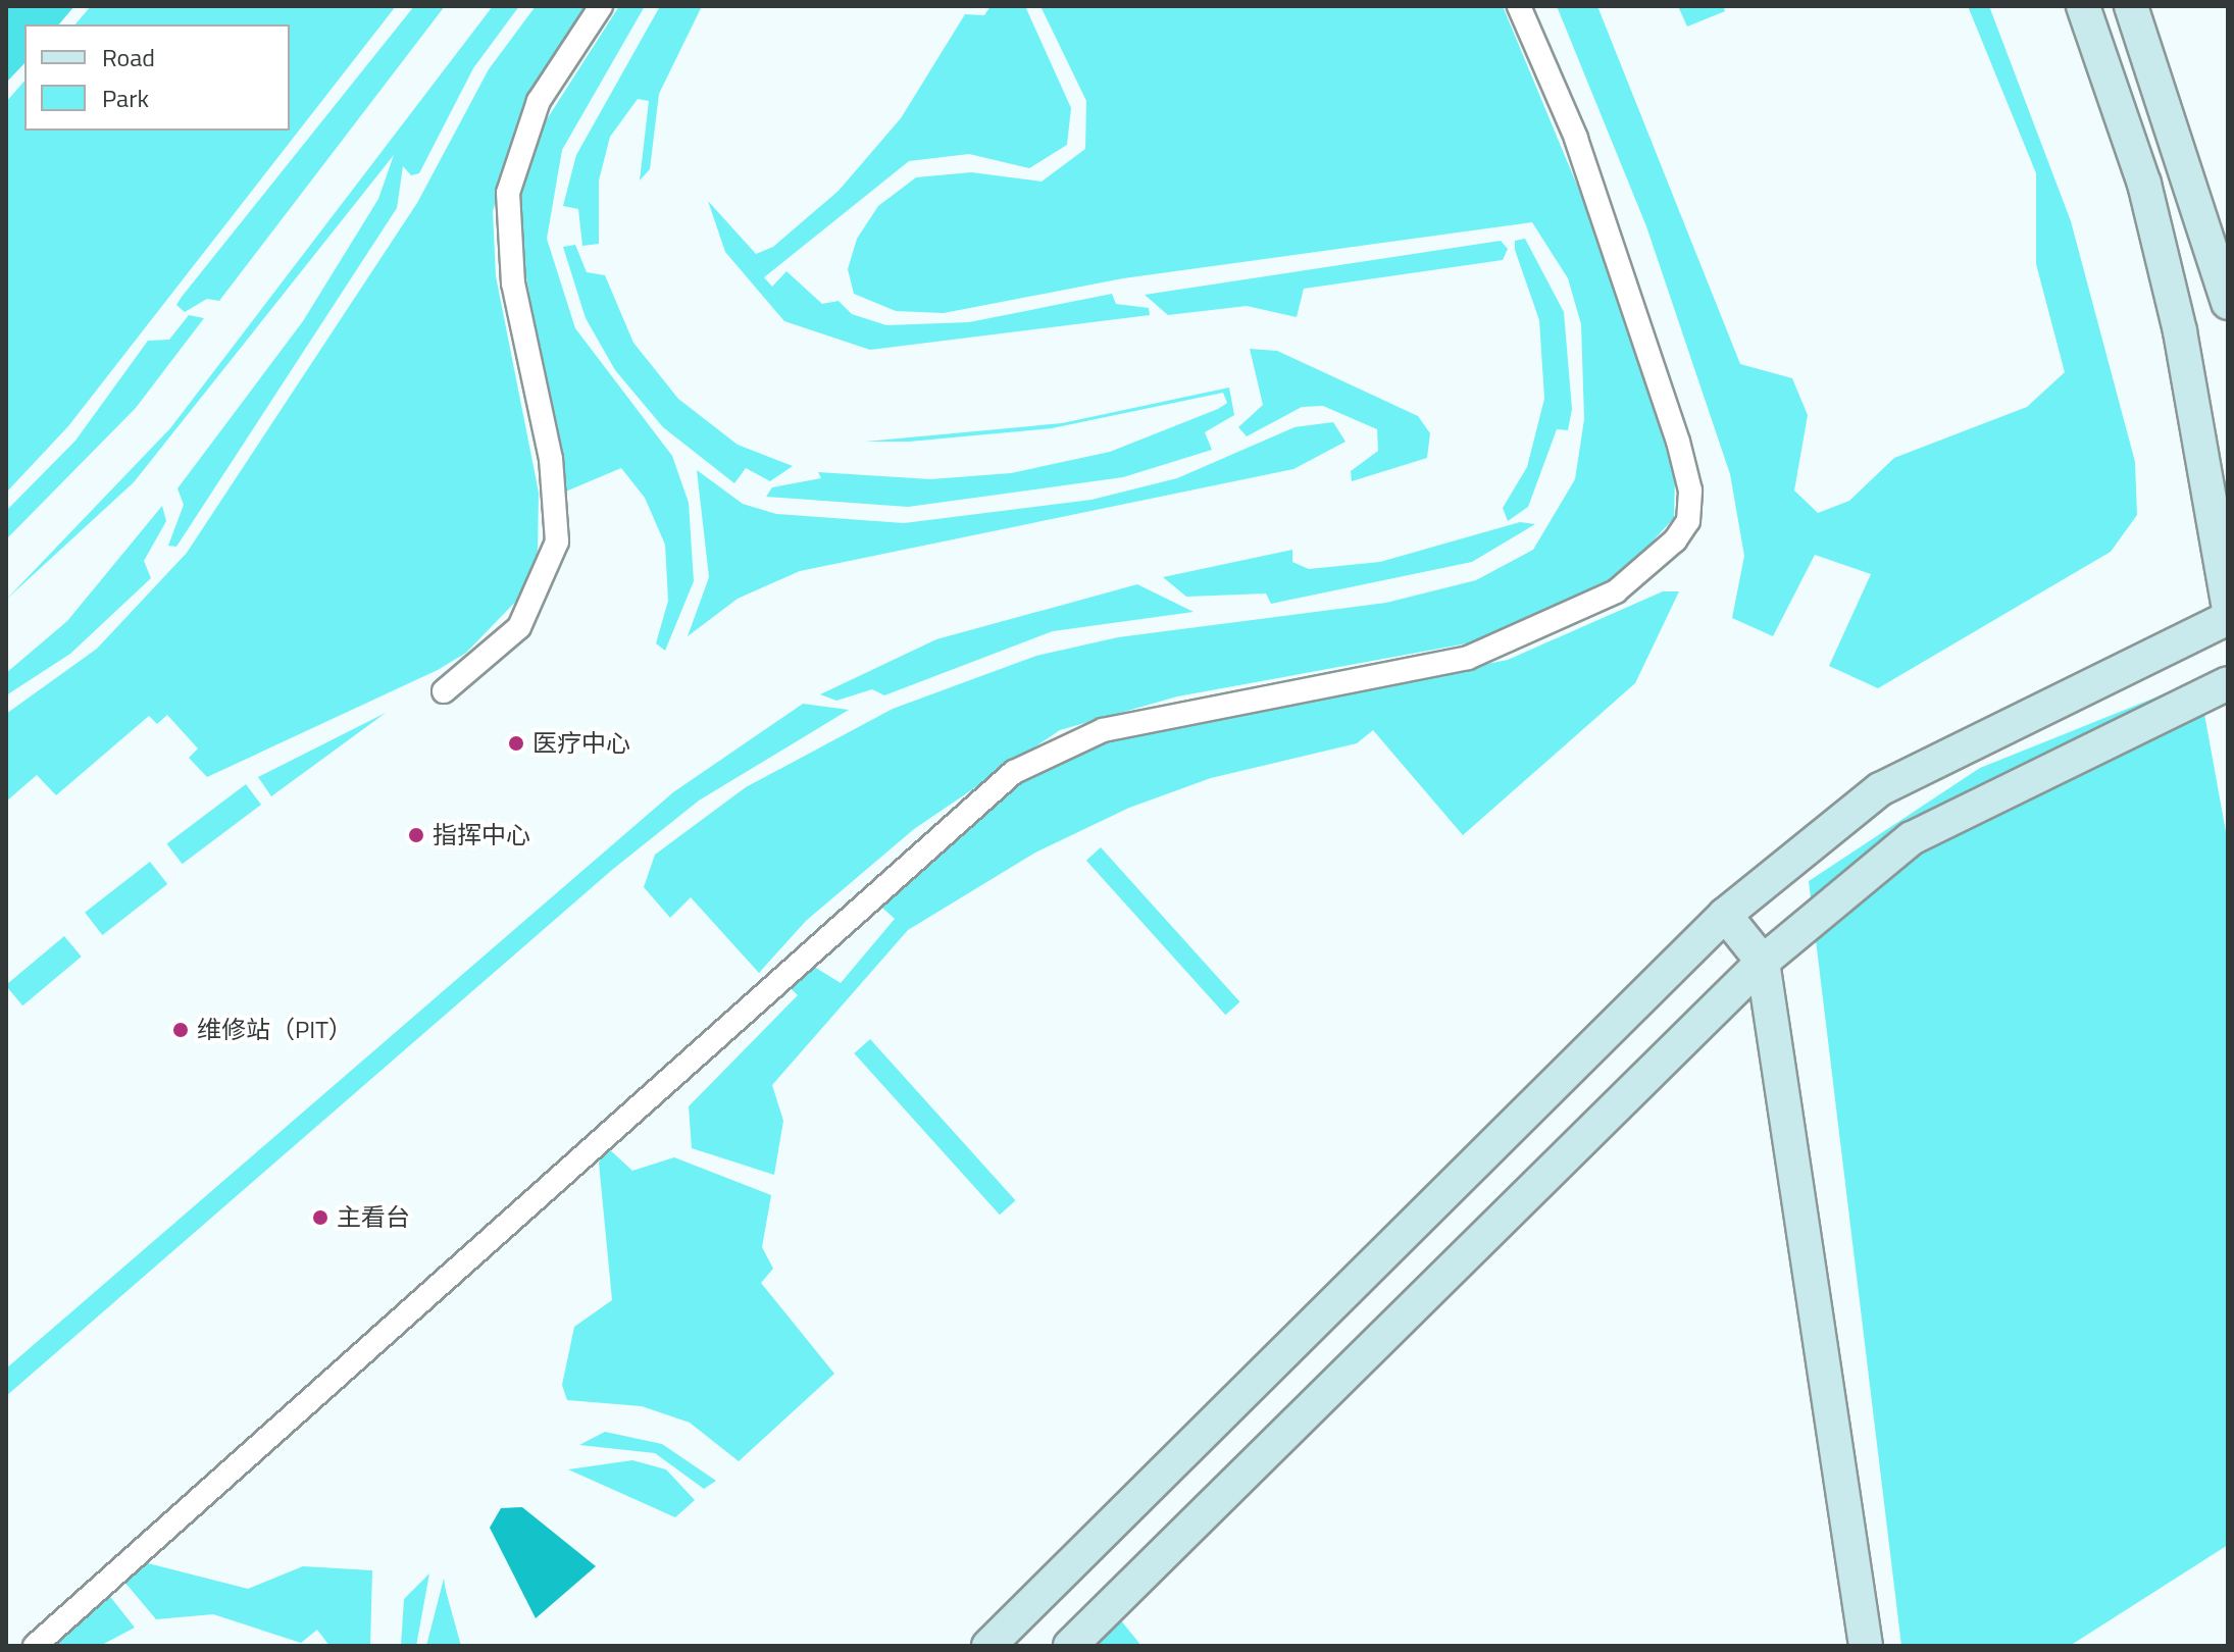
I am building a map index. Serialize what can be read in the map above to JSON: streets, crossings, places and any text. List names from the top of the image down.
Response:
{
  "places": [
    "医疗中心",
    "指挥中心",
    "维修站（PIT）",
    "主看台"
  ],
  "legend": ["Road", "Park"]
}
